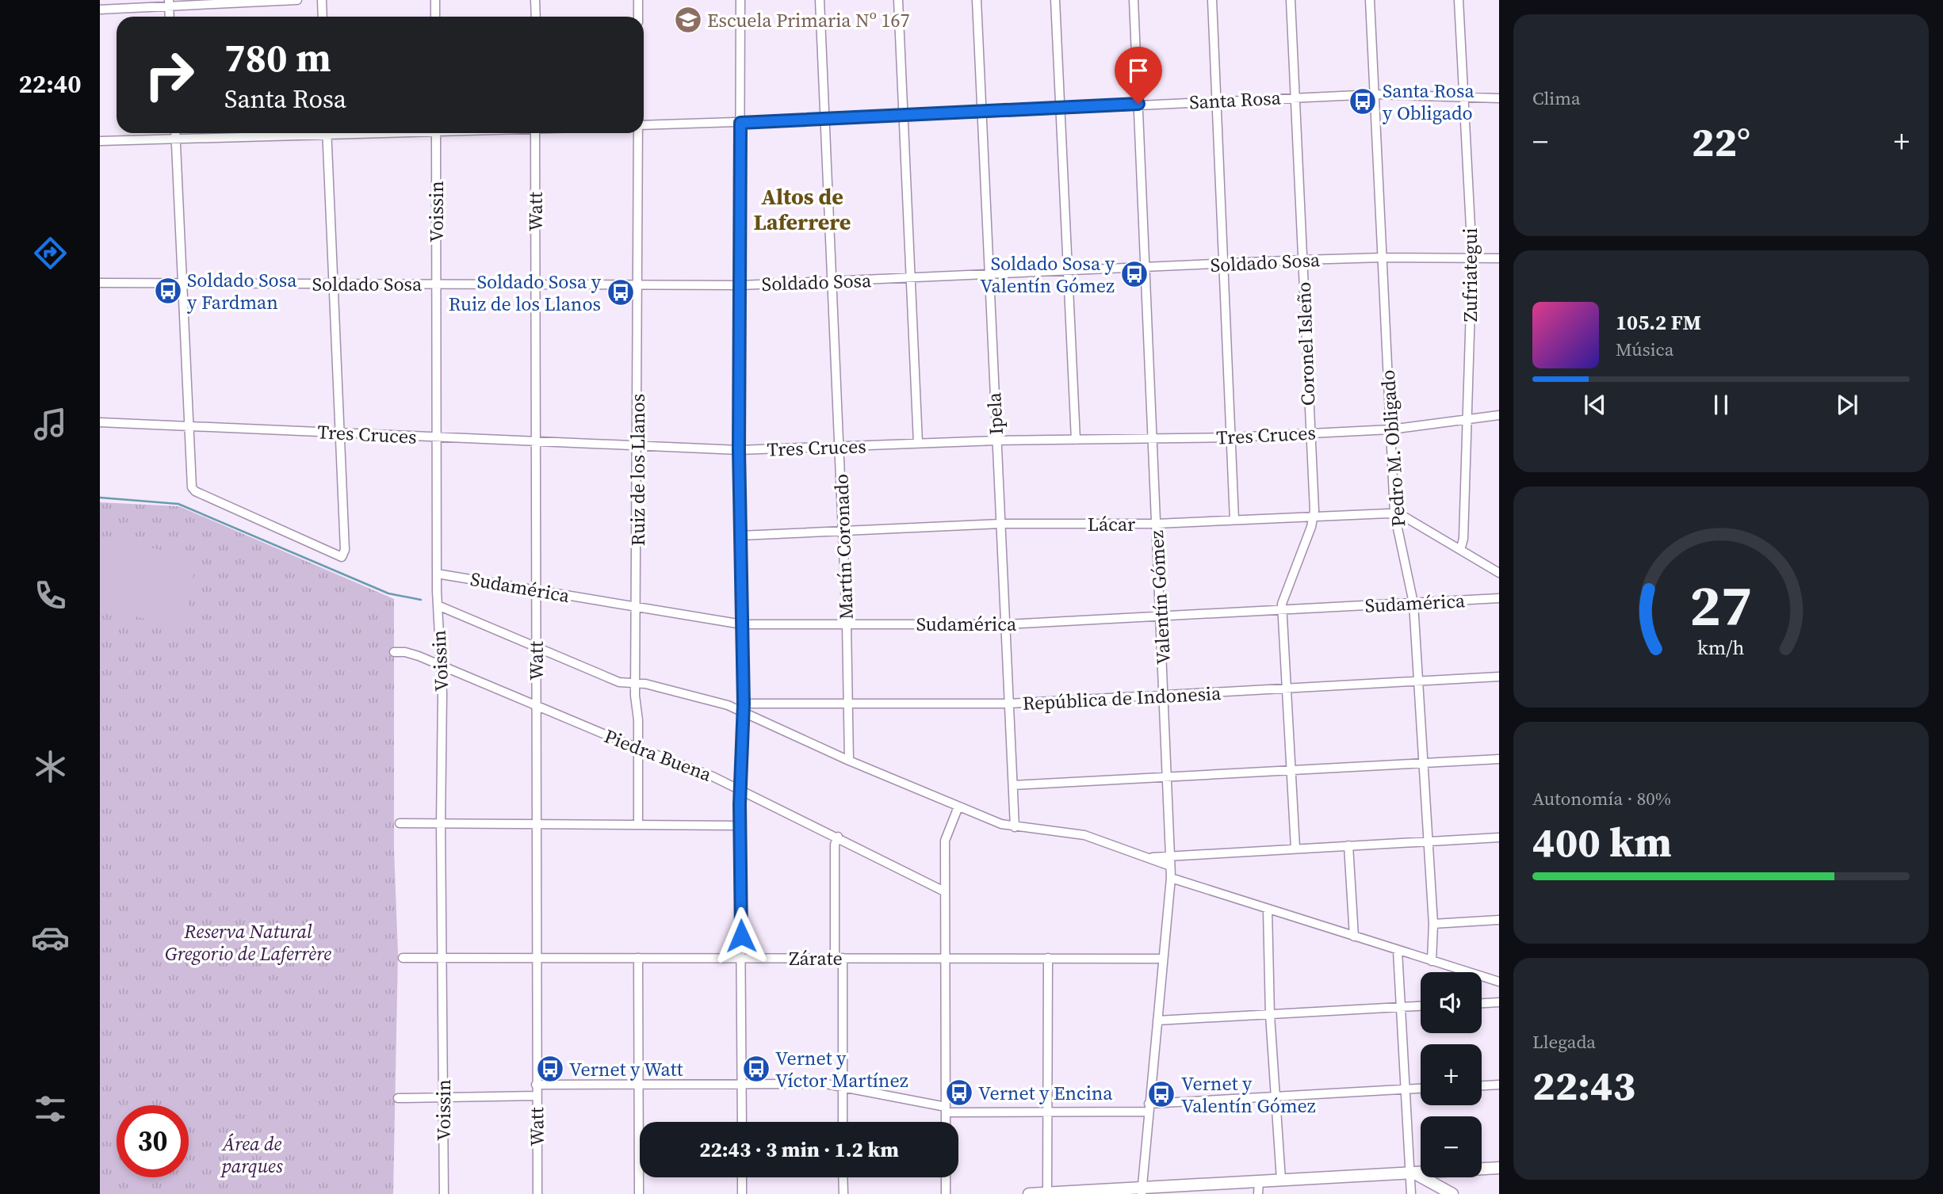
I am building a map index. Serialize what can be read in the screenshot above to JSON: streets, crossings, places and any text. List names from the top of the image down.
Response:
{
  "streets": {
    "street": [
      "Santa Rosa",
      "Voissin",
      "Watt",
      "Soldado Sosa",
      "Zufriategui",
      "Coronel Isleño",
      "Ipela",
      "Tres Cruces",
      "Pedro M. Obligado",
      "Ruiz de los Llanos",
      "Lácar",
      "Martín Coronado",
      "Sudamérica",
      "Valentín Gómez",
      "República de Indonesia",
      "Piedra Buena",
      "Zárate"
    ]
  },
  "crossings": [
    ["Santa Rosa", "Zufriategui"],
    ["Santa Rosa", "Coronel Isleño"],
    ["Santa Rosa", "Ipela"],
    ["Santa Rosa", "Pedro M. Obligado"],
    ["Santa Rosa", "Martín Coronado"],
    ["Santa Rosa", "Valentín Gómez"],
    ["Voissin", "Soldado Sosa"],
    ["Voissin", "Tres Cruces"],
    ["Voissin", "Sudamérica"],
    ["Voissin", "Piedra Buena"],
    ["Voissin", "Zárate"],
    ["Watt", "Soldado Sosa"],
    ["Watt", "Tres Cruces"],
    ["Watt", "Sudamérica"],
    ["Watt", "Piedra Buena"],
    ["Watt", "Zárate"],
    ["Soldado Sosa", "Zufriategui"],
    ["Soldado Sosa", "Coronel Isleño"],
    ["Soldado Sosa", "Ipela"],
    ["Soldado Sosa", "Pedro M. Obligado"],
    ["Soldado Sosa", "Ruiz de los Llanos"],
    ["Soldado Sosa", "Martín Coronado"],
    ["Soldado Sosa", "Valentín Gómez"],
    ["Zufriategui", "Tres Cruces"],
    ["Zufriategui", "Lácar"],
    ["Coronel Isleño", "Tres Cruces"],
    ["Coronel Isleño", "Lácar"],
    ["Coronel Isleño", "Sudamérica"],
    ["Coronel Isleño", "República de Indonesia"],
    ["Ipela", "Tres Cruces"],
    ["Ipela", "Lácar"],
    ["Ipela", "Sudamérica"],
    ["Ipela", "República de Indonesia"],
    ["Tres Cruces", "Pedro M. Obligado"],
    ["Tres Cruces", "Ruiz de los Llanos"],
    ["Tres Cruces", "Martín Coronado"],
    ["Tres Cruces", "Valentín Gómez"],
    ["Pedro M. Obligado", "Lácar"],
    ["Pedro M. Obligado", "Sudamérica"],
    ["Pedro M. Obligado", "República de Indonesia"],
    ["Ruiz de los Llanos", "Sudamérica"],
    ["Ruiz de los Llanos", "Piedra Buena"],
    ["Lácar", "Martín Coronado"],
    ["Lácar", "Valentín Gómez"],
    ["Martín Coronado", "Sudamérica"],
    ["Martín Coronado", "República de Indonesia"],
    ["Sudamérica", "Valentín Gómez"],
    ["Valentín Gómez", "República de Indonesia"],
    ["Valentín Gómez", "Zárate"]
  ],
  "districts": ["Altos de Laferrere"],
  "parks": ["Reserva Natural Gregorio de Laferrère", "Área de parques"],
  "places": {
    "school or university": ["Escuela Primaria Nº 167"],
    "bus stop": [
      "Santa Rosa y Obligado",
      "Soldado Sosa y Valentín Gómez",
      "Soldado Sosa y Fardman",
      "Soldado Sosa y Ruiz de los Llanos",
      "Vernet y Watt",
      "Vernet y Víctor Martínez",
      "Vernet y Encina",
      "Vernet y Valentín Gómez"
    ]
  },
  "page": {
    "tabs": "22:40",
    "tile": [
      "Clima",
      ["Autonomía · 80%", "400 km"],
      ["Llegada", "22:43"]
    ],
    "turn": ["780 m", "Santa Rosa"],
    "heat": ["−", "22°", "+"],
    "song": ["105.2 FM", "Música"],
    "map_buttons": ["+", "−"],
    "limit": "30",
    "trip": "22:43 · 3 min · 1.2 km",
    "gauge": ["27", "km/h"]
  }
}
